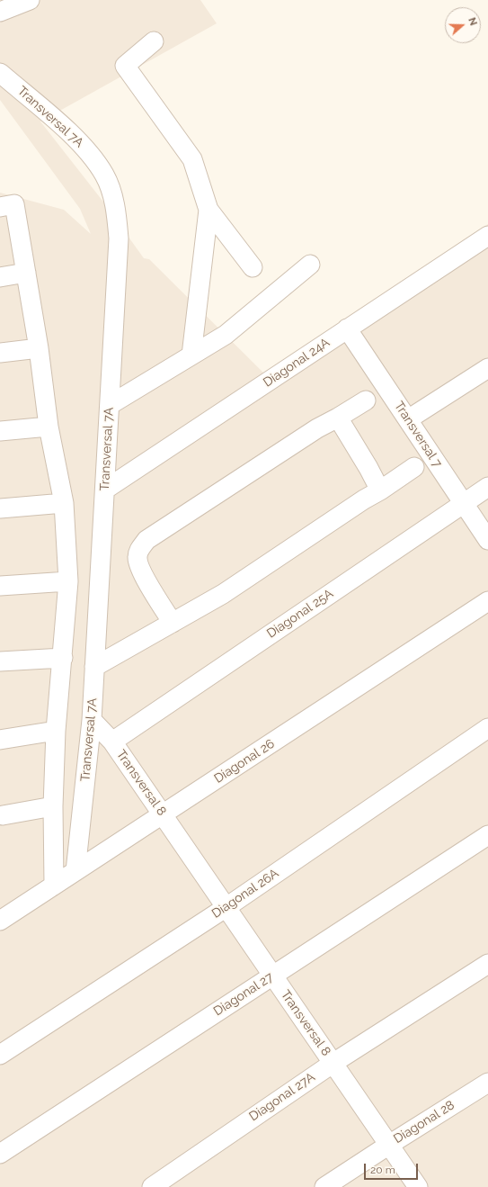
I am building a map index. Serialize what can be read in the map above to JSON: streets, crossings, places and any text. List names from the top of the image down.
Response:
{
  "streets": {
    "street": [
      "Transversal 7A",
      "Diagonal 24A",
      "Transversal 7",
      "Diagonal 25A",
      "Diagonal 26",
      "Transversal 8",
      "Diagonal 26A",
      "Diagonal 27",
      "Diagonal 27A",
      "Diagonal 28"
    ]
  },
  "crossings": [
    ["Transversal 7A", "Diagonal 24A"],
    ["Transversal 7A", "Diagonal 26"],
    ["Transversal 7A", "Transversal 8"],
    ["Diagonal 24A", "Transversal 7"],
    ["Transversal 7", "Diagonal 25A"],
    ["Diagonal 25A", "Transversal 8"],
    ["Diagonal 26", "Transversal 8"],
    ["Transversal 8", "Diagonal 26A"],
    ["Transversal 8", "Diagonal 27"],
    ["Transversal 8", "Diagonal 27A"],
    ["Transversal 8", "Diagonal 28"]
  ],
  "scale_bar": "20 m",
  "north": "right"
}
